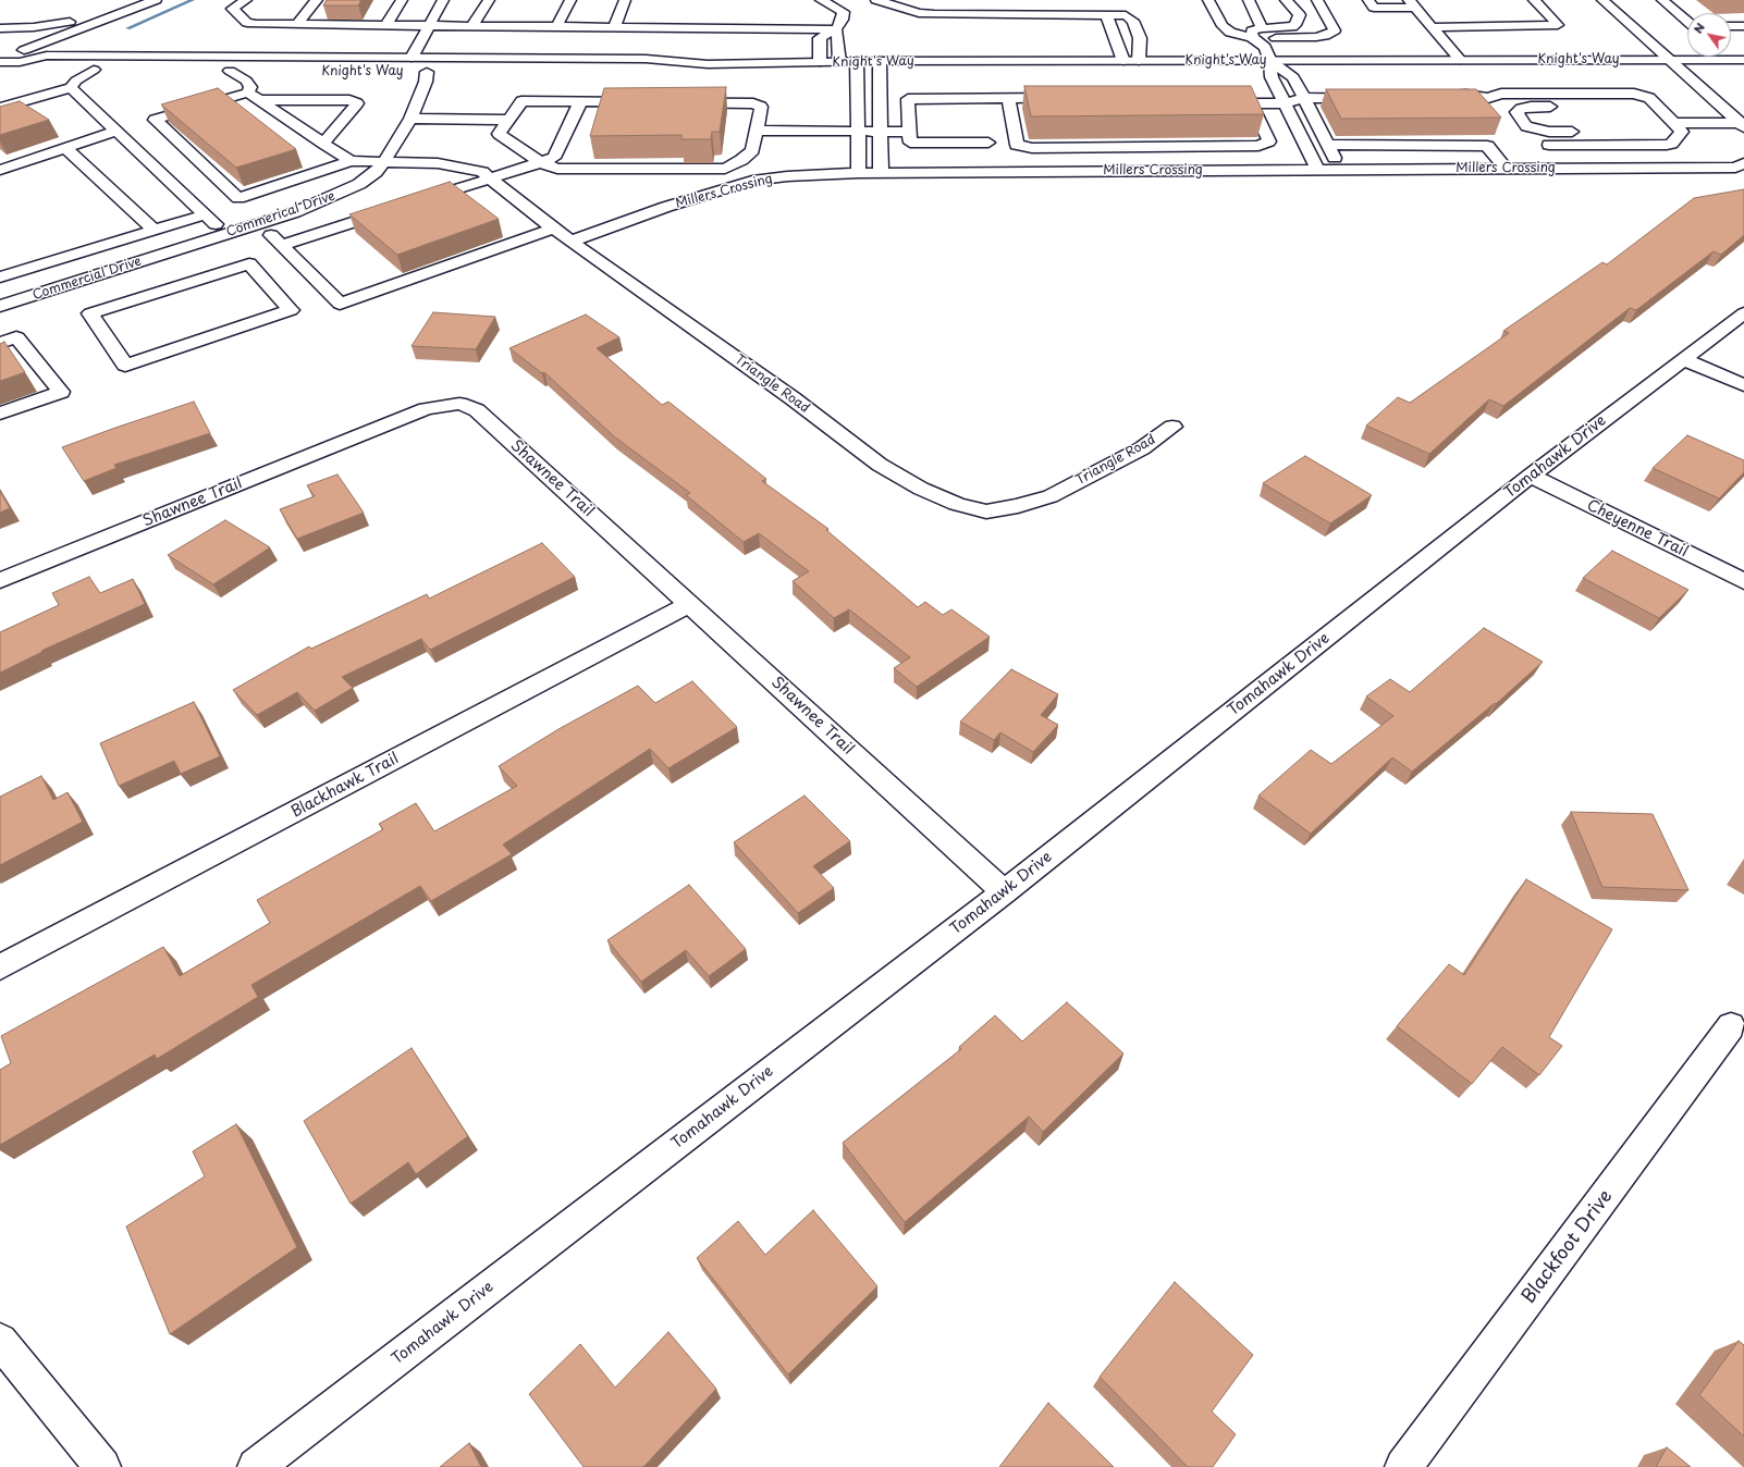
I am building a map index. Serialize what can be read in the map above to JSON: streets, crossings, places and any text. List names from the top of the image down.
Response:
{
  "streets": {
    "street": [
      "Knight's Way",
      "Millers Crossing",
      "Commerical Drive",
      "Commercial Drive",
      "Triangle Road",
      "Tomahawk Drive",
      "Shawnee Trail",
      "Cheyenne Trail",
      "Blackhawk Trail",
      "Blackfoot Drive"
    ]
  },
  "crossings": [
    ["Knight's Way", "Commerical Drive"],
    ["Millers Crossing", "Triangle Road"],
    ["Commerical Drive", "Commercial Drive"],
    ["Commerical Drive", "Triangle Road"],
    ["Tomahawk Drive", "Shawnee Trail"],
    ["Tomahawk Drive", "Cheyenne Trail"],
    ["Shawnee Trail", "Blackhawk Trail"]
  ],
  "north": "top left"
}
